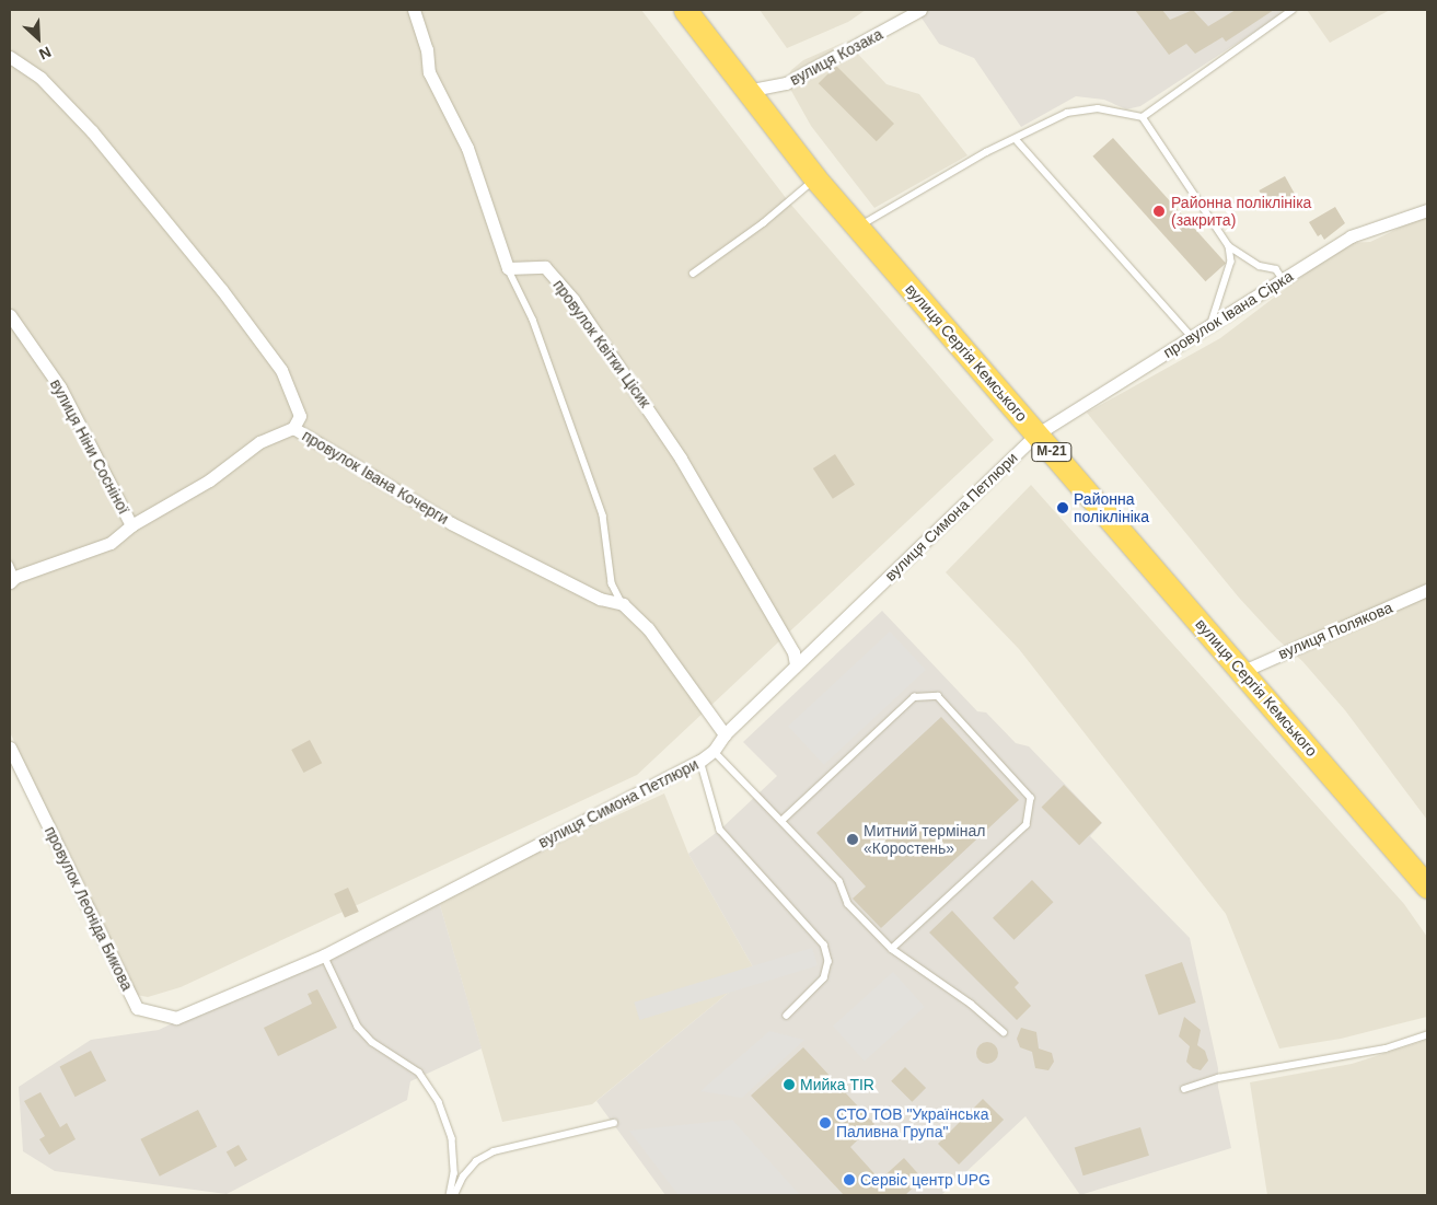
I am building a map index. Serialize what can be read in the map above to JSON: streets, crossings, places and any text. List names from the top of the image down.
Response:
{
  "streets": {
    "highway": ["вулиця Сергія Кемського", "М-21"],
    "street": [
      "вулиця Козака",
      "провулок Івана Сірка",
      "провулок Квітки Цісик",
      "вулиця Ніни Сосніної",
      "провулок Івана Кочерги",
      "вулиця Симона Петлюри",
      "вулиця Полякова",
      "провулок Леоніда Бикова"
    ]
  },
  "crossings": [
    ["вулиця Козака", "вулиця Сергія Кемського"],
    ["провулок Івана Сірка", "вулиця Сергія Кемського"],
    ["провулок Івана Сірка", "вулиця Симона Петлюри"],
    ["провулок Квітки Цісик", "вулиця Симона Петлюри"],
    ["вулиця Сергія Кемського", "вулиця Симона Петлюри"],
    ["вулиця Сергія Кемського", "вулиця Полякова"],
    ["провулок Івана Кочерги", "вулиця Симона Петлюри"],
    ["вулиця Симона Петлюри", "провулок Леоніда Бикова"]
  ],
  "places": [
    "Районна поліклініка (закрита)",
    "Районна поліклініка",
    "Митний термінал «Коростень»",
    "Мийка TIR",
    "СТО ТОВ \"Українська Паливна Група\"",
    "Сервіс центр UPG"
  ],
  "north": "bottom right"
}
